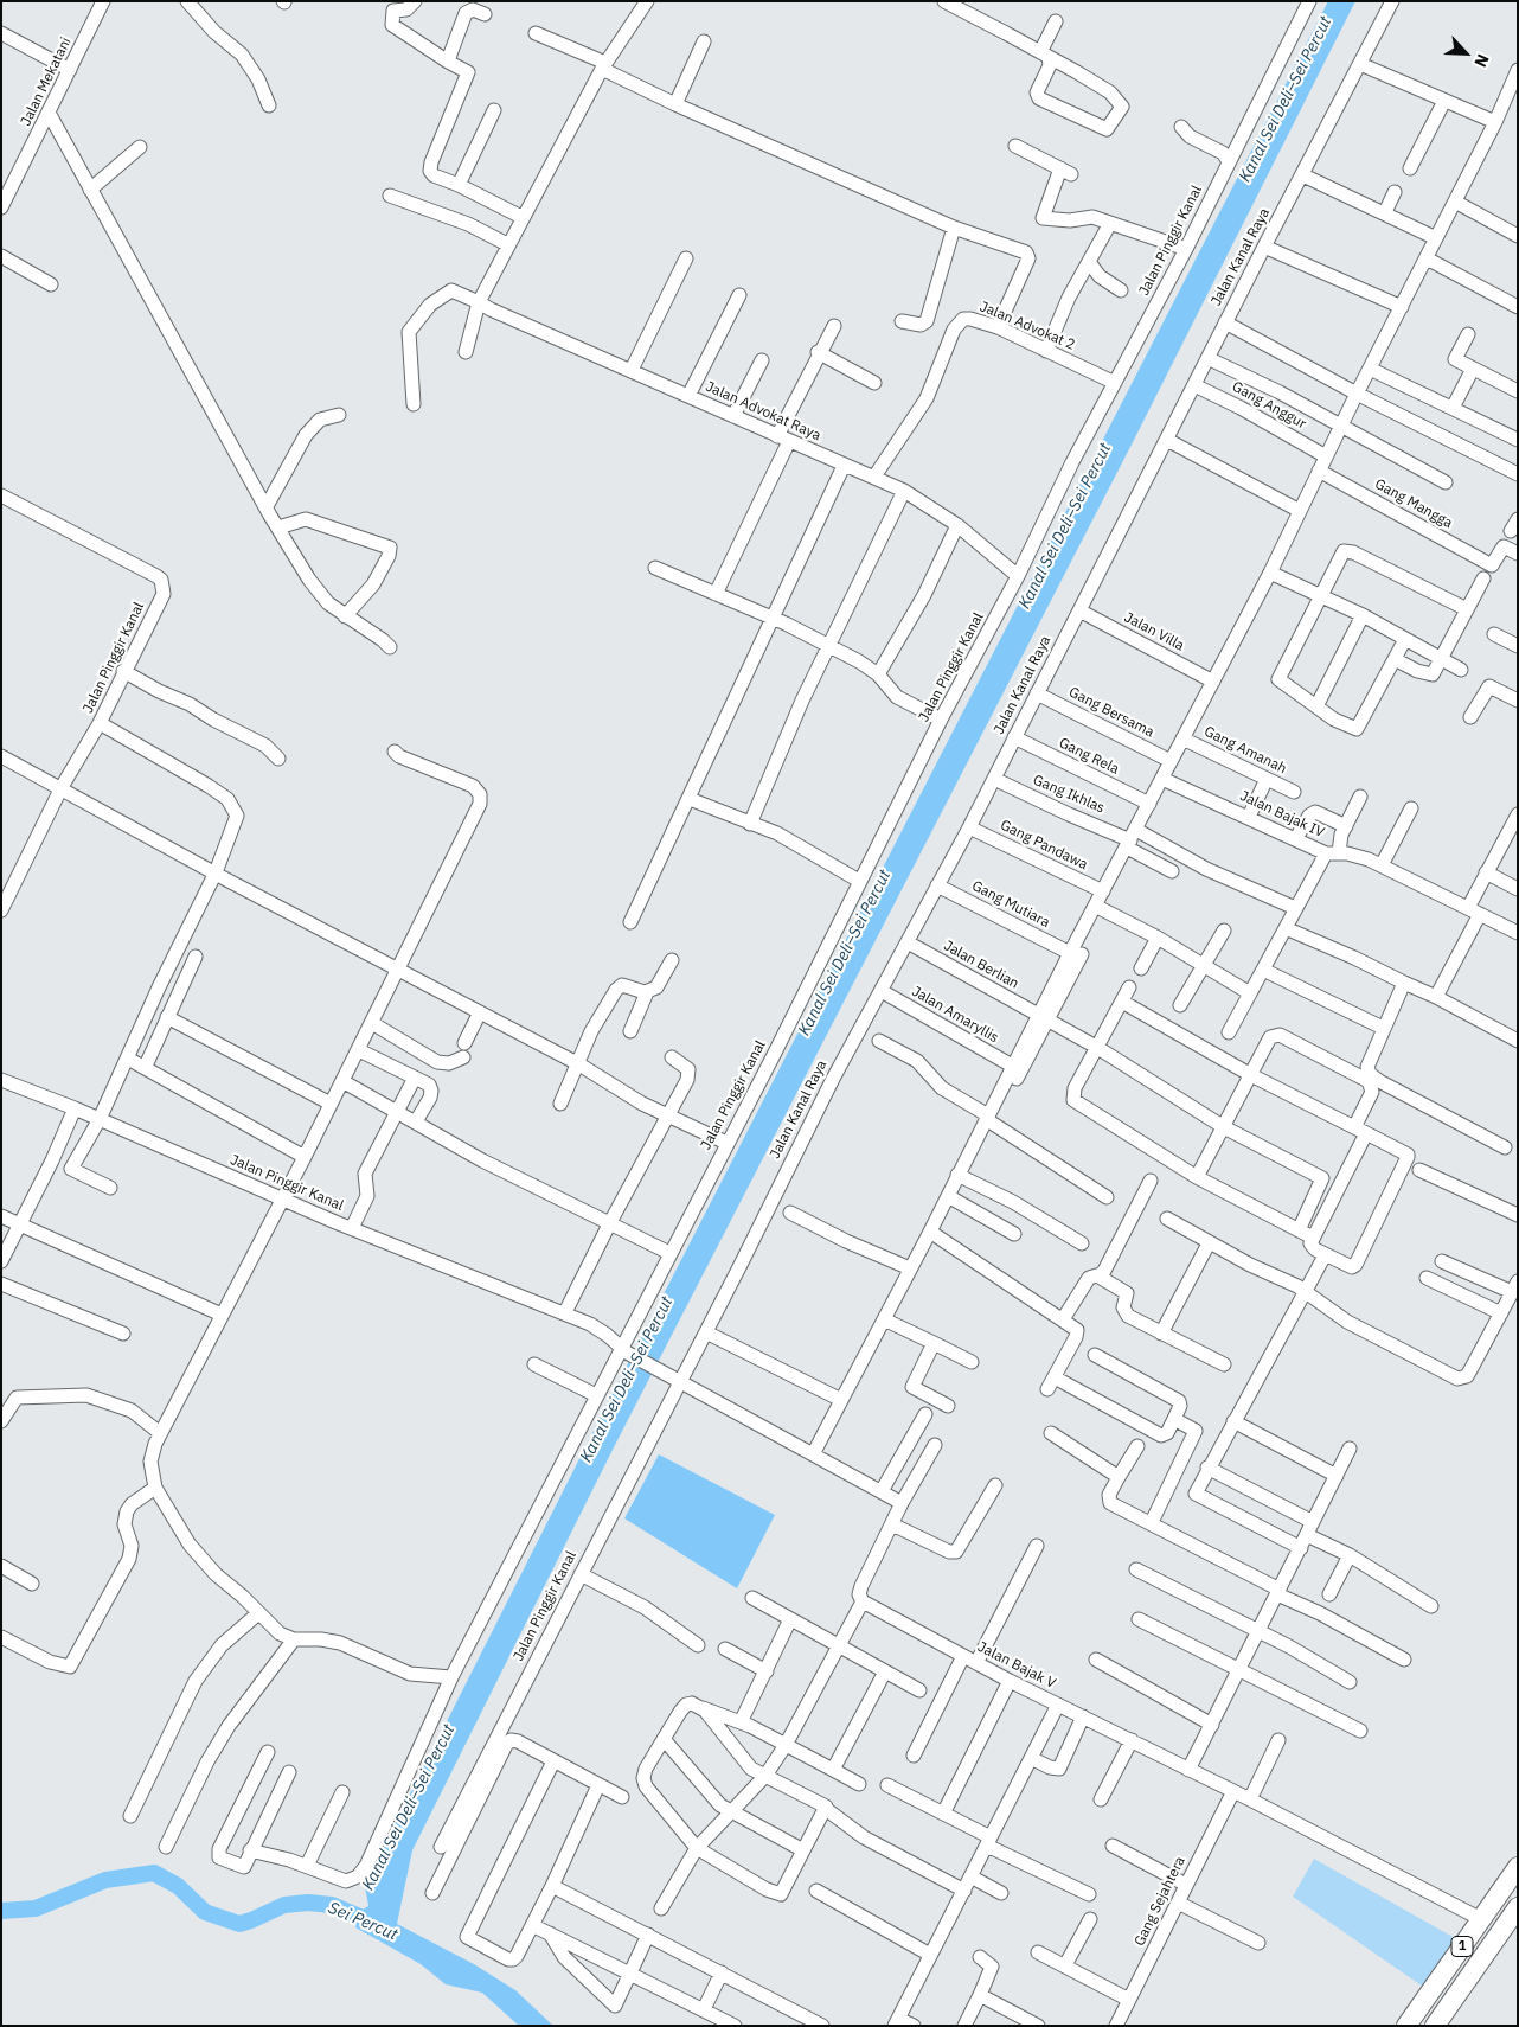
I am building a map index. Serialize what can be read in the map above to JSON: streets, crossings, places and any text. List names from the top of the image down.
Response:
{
  "streets": {
    "highway": ["1"],
    "street": [
      "Jalan Mekatani",
      "Jalan Pinggir Kanal",
      "Jalan Kanal Raya",
      "Jalan Advokat 2",
      "Gang Anggur",
      "Jalan Advokat Raya",
      "Gang Mangga",
      "Jalan Villa",
      "Gang Bersama",
      "Gang Amanah",
      "Gang Rela",
      "Gang Ikhlas",
      "Jalan Bajak IV",
      "Gang Pandawa",
      "Gang Mutiara",
      "Jalan Berlian",
      "Jalan Amaryllis",
      "Jalan Bajak V",
      "Gang Sejahtera"
    ]
  },
  "crossings": [
    ["Jalan Pinggir Kanal", "Jalan Kanal Raya"],
    ["Jalan Pinggir Kanal", "Jalan Advokat 2"],
    ["Jalan Pinggir Kanal", "Jalan Advokat Raya"],
    ["Jalan Kanal Raya", "Gang Anggur"],
    ["Jalan Kanal Raya", "Jalan Villa"],
    ["Jalan Kanal Raya", "Gang Bersama"],
    ["Jalan Kanal Raya", "Gang Rela"],
    ["Jalan Kanal Raya", "Gang Ikhlas"],
    ["Jalan Kanal Raya", "Gang Pandawa"],
    ["Jalan Kanal Raya", "Gang Mutiara"],
    ["Jalan Kanal Raya", "Jalan Berlian"],
    ["Jalan Kanal Raya", "Jalan Amaryllis"],
    ["Jalan Advokat 2", "Jalan Advokat Raya"],
    ["Jalan Bajak V", "Gang Sejahtera"],
    ["Jalan Bajak V", "1"]
  ],
  "water": ["Kanal Sei Deli–Sei Percut", "Sei Percut"],
  "north": "bottom right"
}
